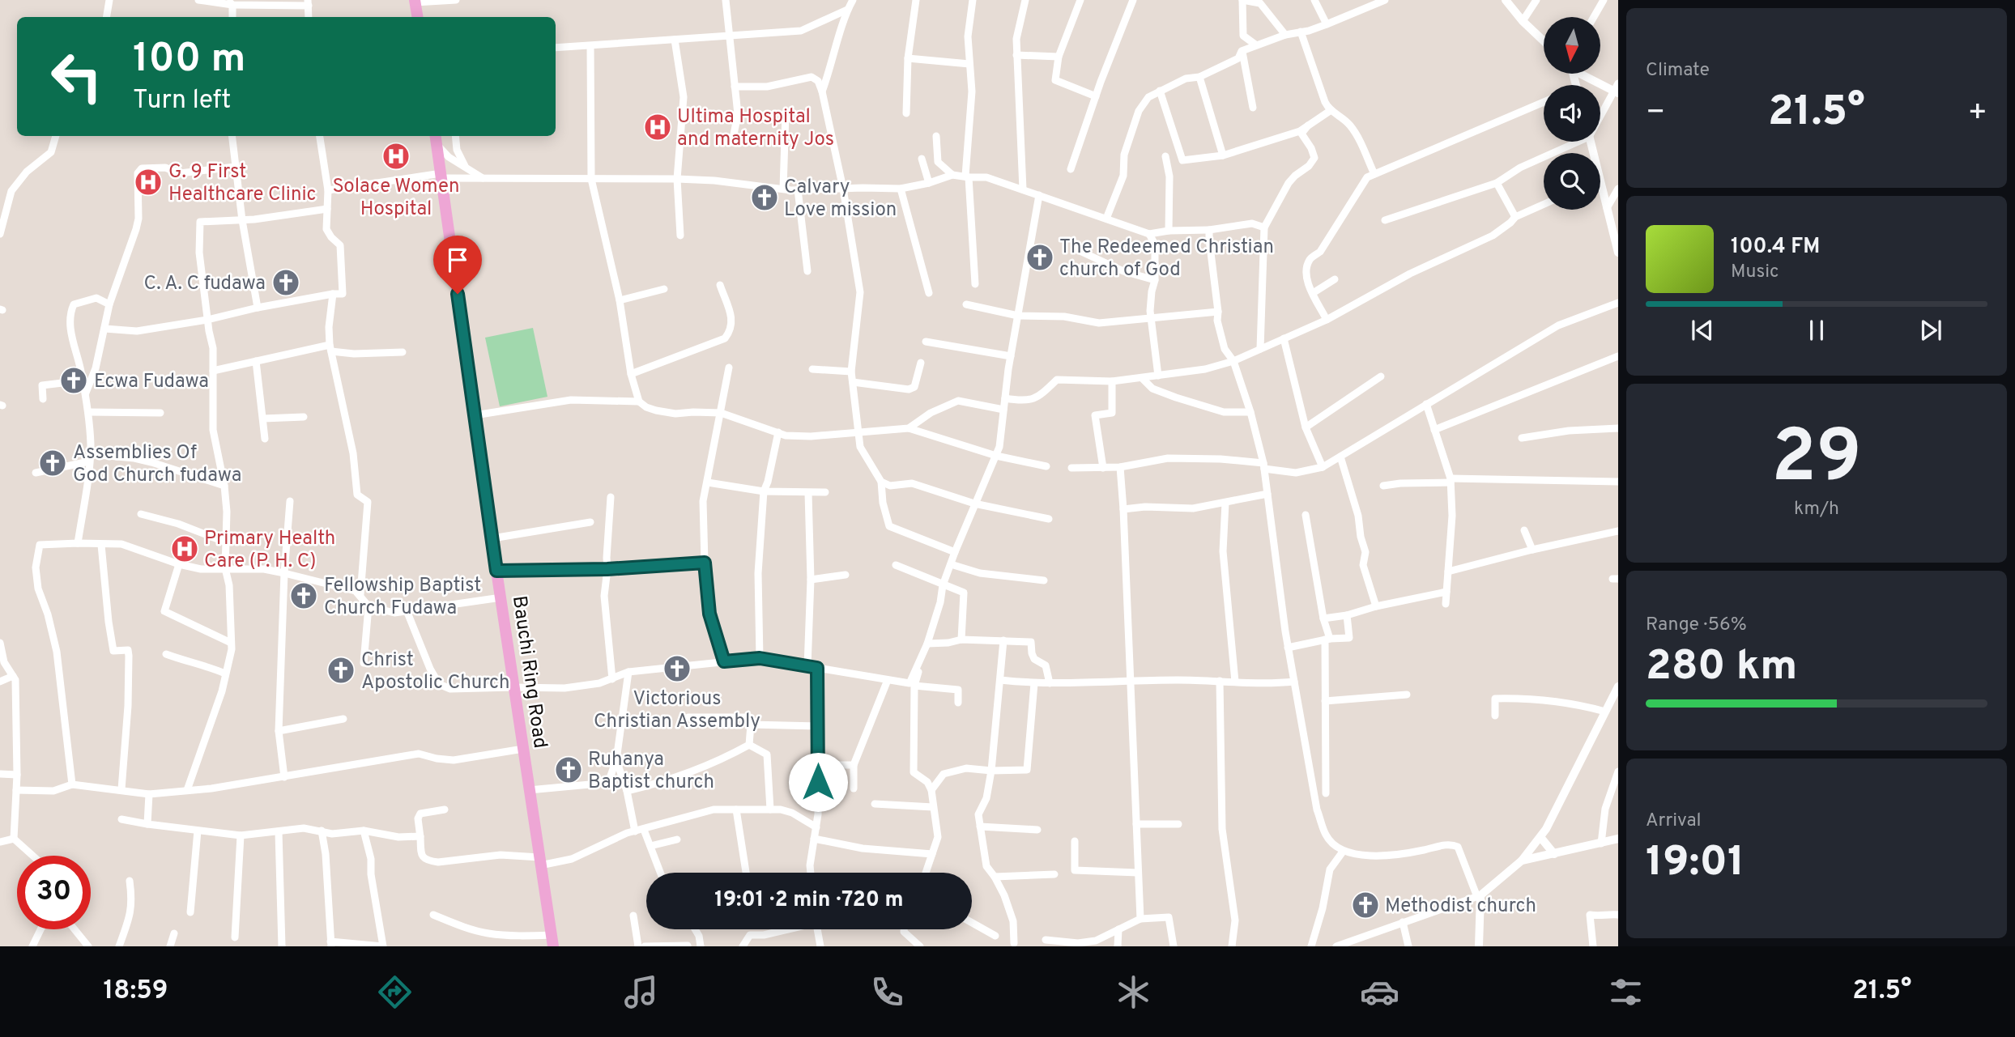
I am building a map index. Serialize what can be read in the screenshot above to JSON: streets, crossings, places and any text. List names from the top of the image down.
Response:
{
  "streets": {
    "main road": ["Bauchi Ring Road"]
  },
  "places": {
    "hospital": [
      "Ultima Hospital and maternity Jos",
      "Solace Women Hospital",
      "G. 9 First Healthcare Clinic",
      "Primary Health Care (P. H. C)"
    ],
    "church": [
      "Calvary Love mission",
      "The Redeemed Christian church of God",
      "C. A. C fudawa",
      "Ecwa Fudawa",
      "Assemblies Of God Church fudawa",
      "Fellowship Baptist Church Fudawa",
      "Victorious Christian Assembly",
      "Christ Apostolic Church",
      "Ruhanya Baptist church",
      "Methodist church"
    ]
  },
  "north": "bottom",
  "page": {
    "tile": [
      "Climate",
      ["29", "km/h"],
      ["Range · 56%", "280 km"],
      ["Arrival", "19:01"]
    ],
    "turn": ["100 m", "Turn left"],
    "heat": ["−", "21.5°", "+"],
    "song": ["100.4 FM", "Music"],
    "limit": "30",
    "trip": "19:01 · 2 min · 720 m",
    "tabs": ["18:59", "21.5°"]
  }
}
